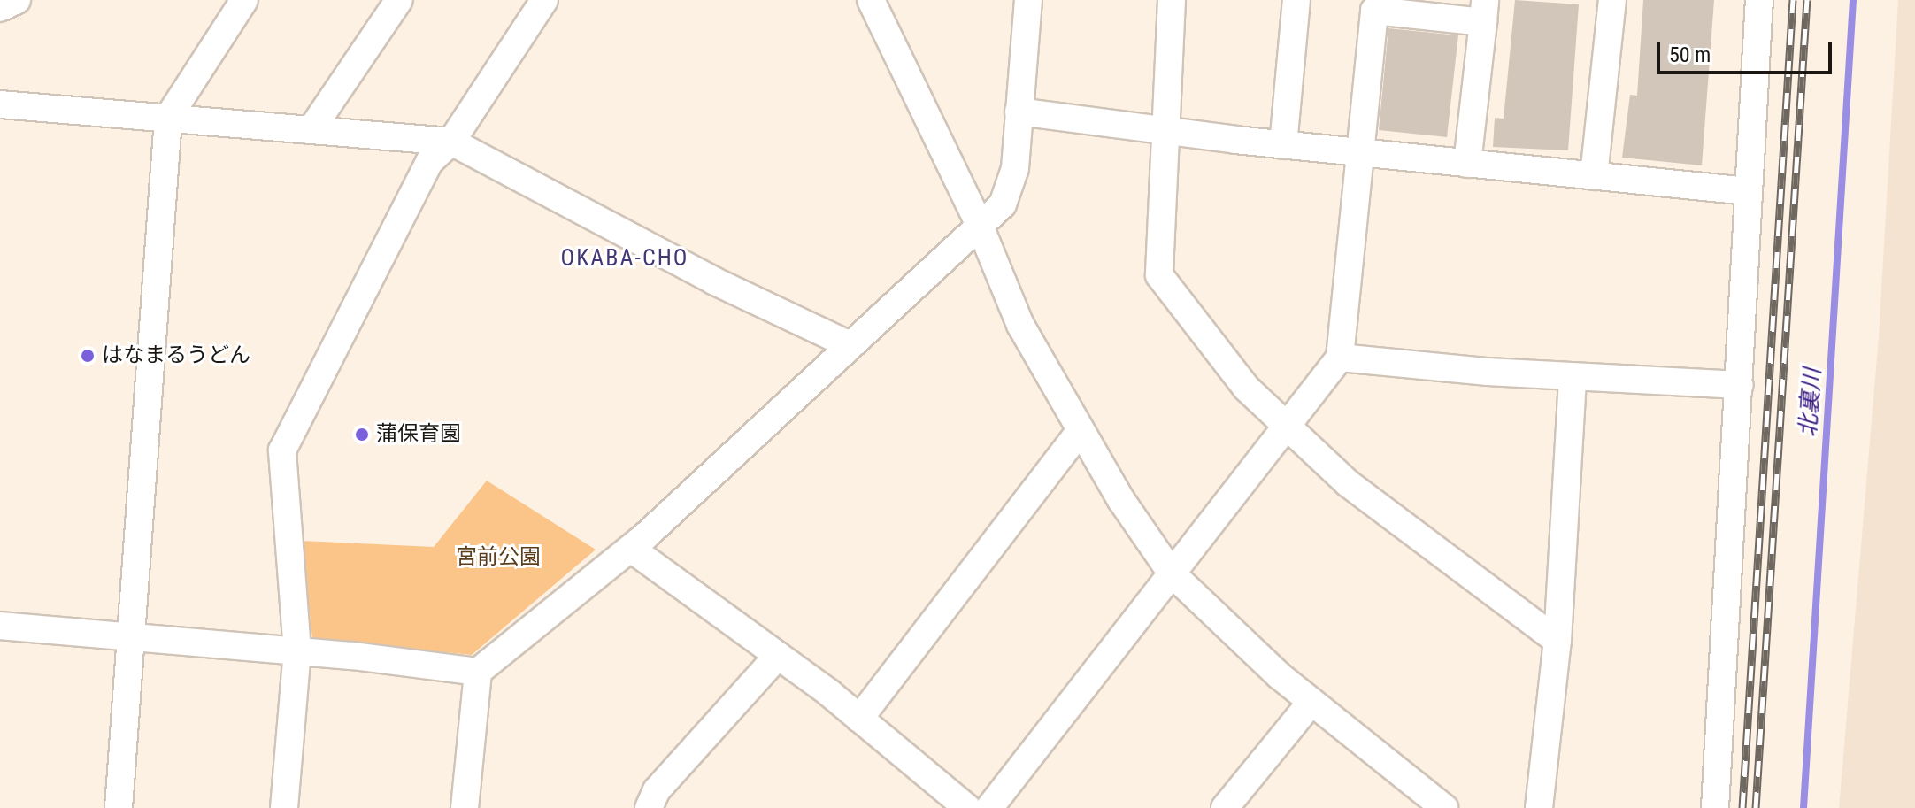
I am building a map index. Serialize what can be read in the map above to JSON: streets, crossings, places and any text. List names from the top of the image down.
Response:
{
  "districts": ["OKABA-CHO"],
  "water": ["北裏川"],
  "parks": ["宮前公園"],
  "places": ["はなまるうどん", "蒲保育園"],
  "scale_bar": "50 m"
}
